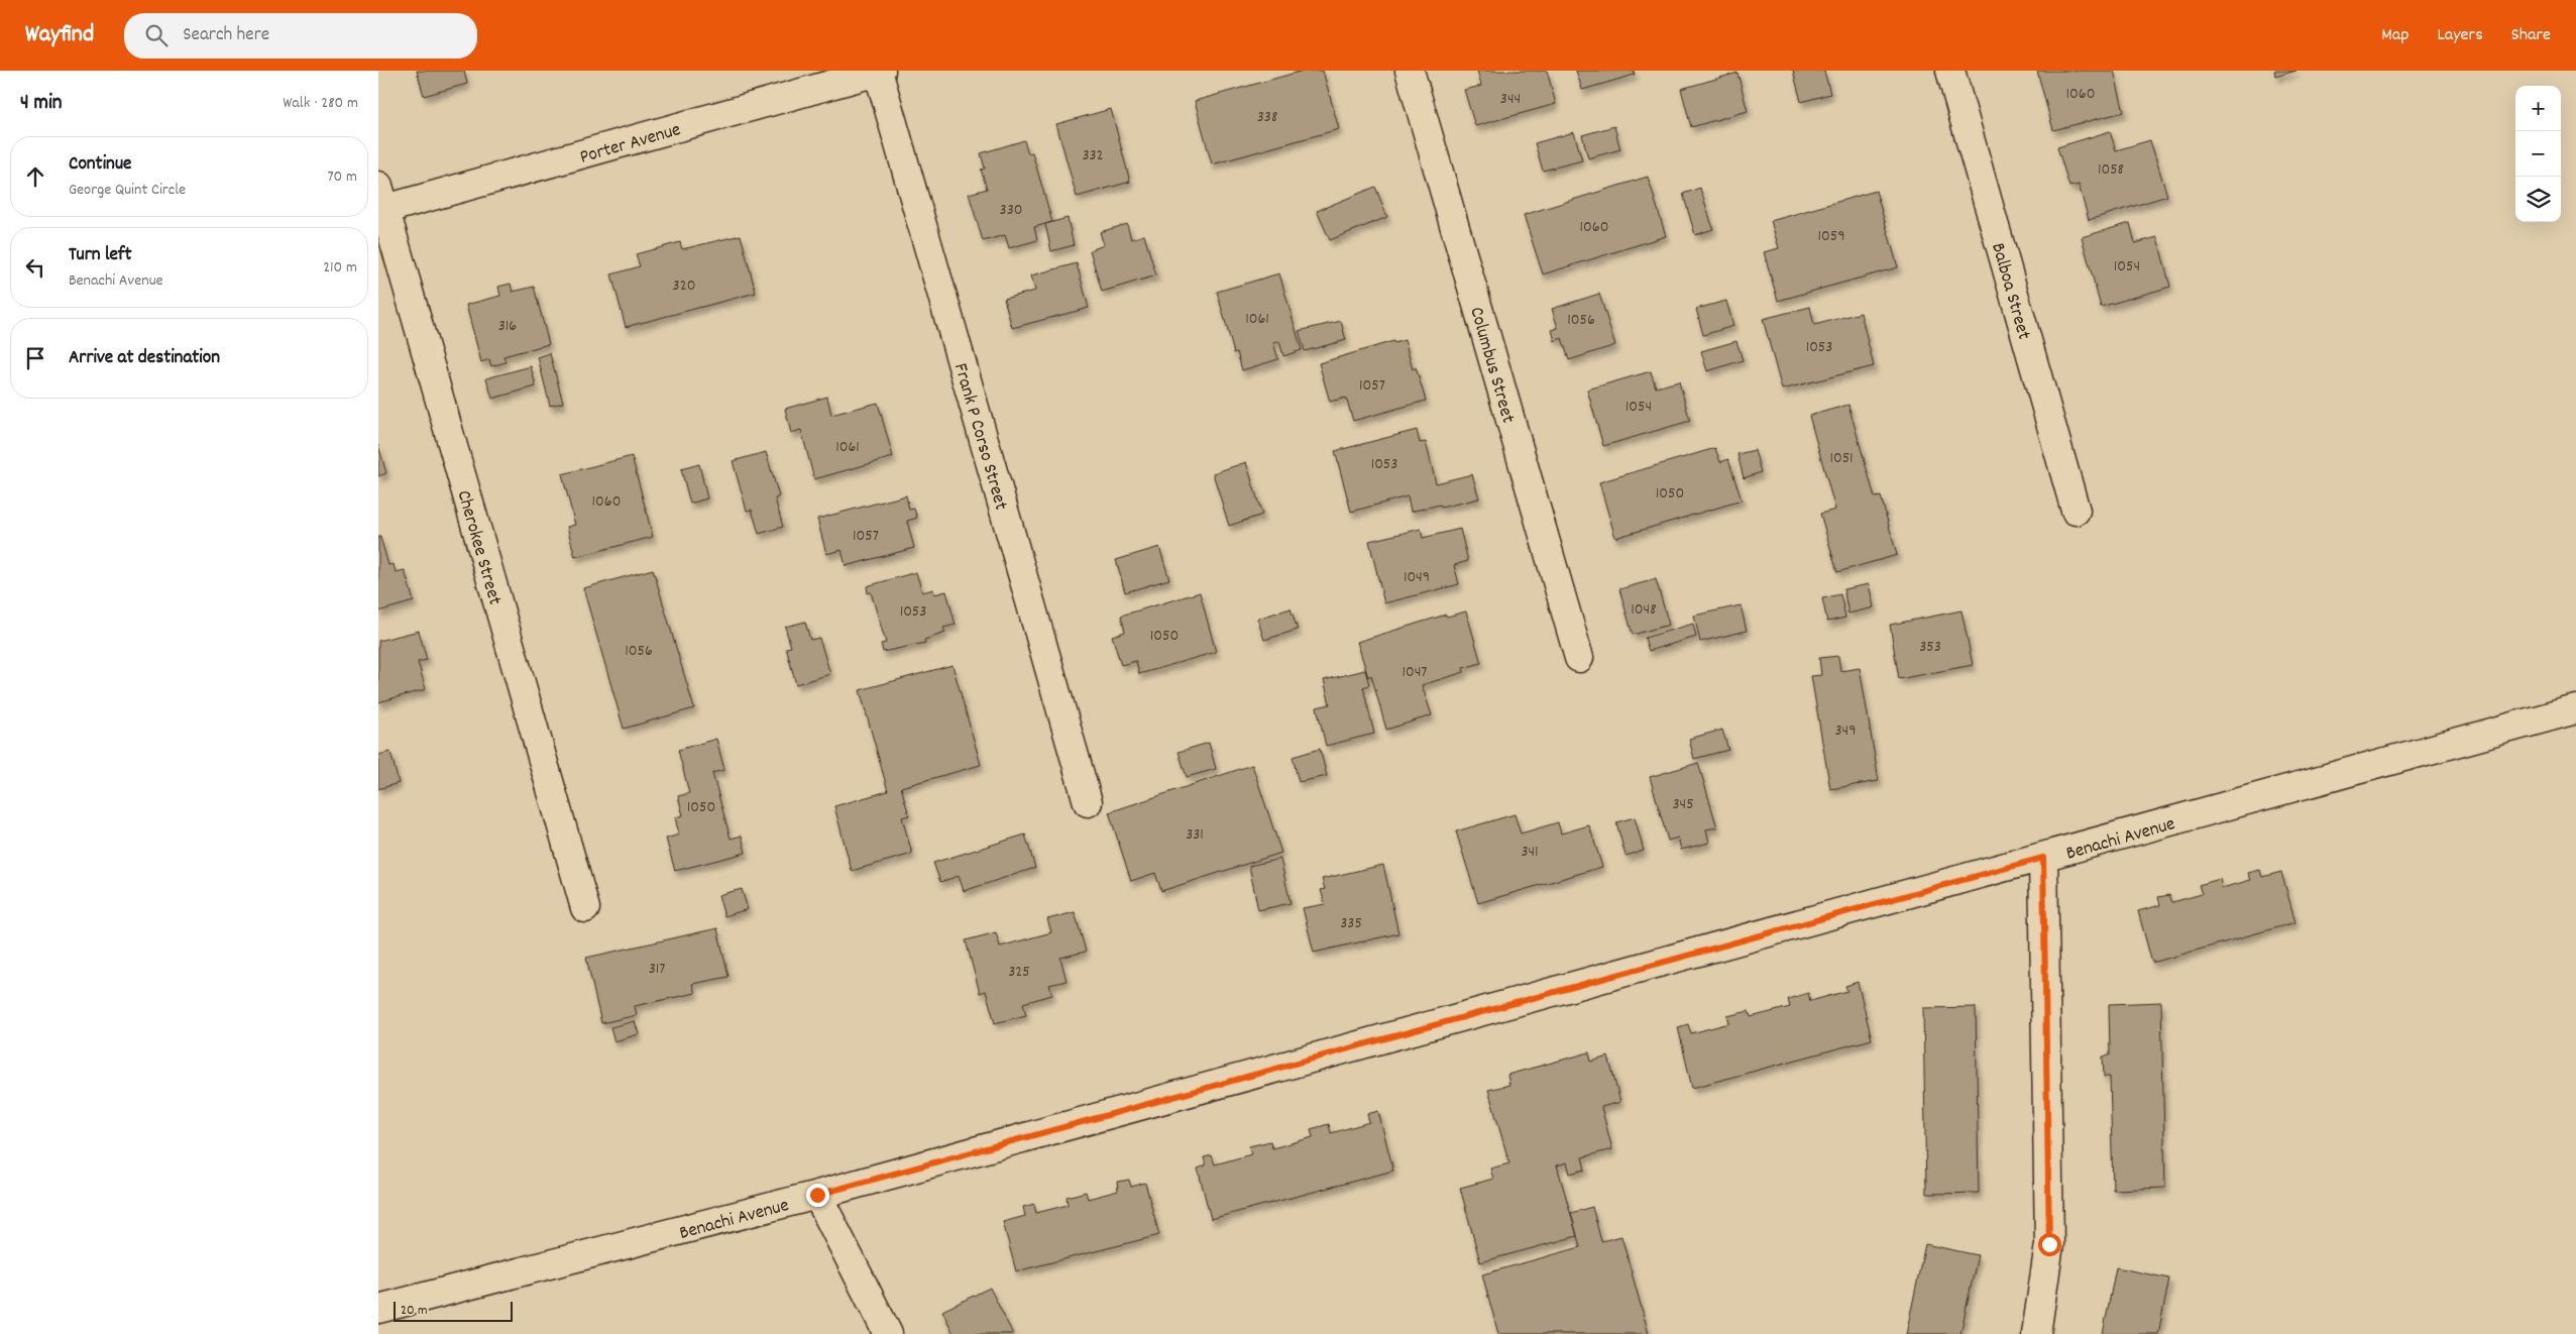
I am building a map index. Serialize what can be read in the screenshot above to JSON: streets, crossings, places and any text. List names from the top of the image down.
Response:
{
  "streets": {
    "street": [
      "Porter Avenue",
      "Balboa Street",
      "Columbus Street",
      "Frank P Corso Street",
      "Cherokee Street",
      "Benachi Avenue"
    ]
  },
  "crossings": [
    ["Porter Avenue", "Frank P Corso Street"],
    ["Porter Avenue", "Cherokee Street"]
  ],
  "house_numbers": [
    "1060",
    "344",
    "338",
    "332",
    "1058",
    "330",
    "1060",
    "1059",
    "1054",
    "320",
    "1061",
    "1056",
    "316",
    "1053",
    "1057",
    "1054",
    "1061",
    "1051",
    "1053",
    "1050",
    "1060",
    "1057",
    "1049",
    "1048",
    "1053",
    "1050",
    "353",
    "1056",
    "1047",
    "349",
    "345",
    "1050",
    "331",
    "341",
    "335",
    "317",
    "325"
  ],
  "scale_bar": "20 m",
  "page": {
    "header": "Wayfind",
    "search": "Search here",
    "nav": ["Map", "Layers", "Share"],
    "heading": ["4 min", "Walk · 280 m"],
    "map_buttons": ["+", "−"],
    "list": [
      ["Continue", "George Quint Circle", "70 m"],
      ["Turn left", "Benachi Avenue", "210 m"],
      "Arrive at destination"
    ],
    "scale": "20 m"
  }
}
